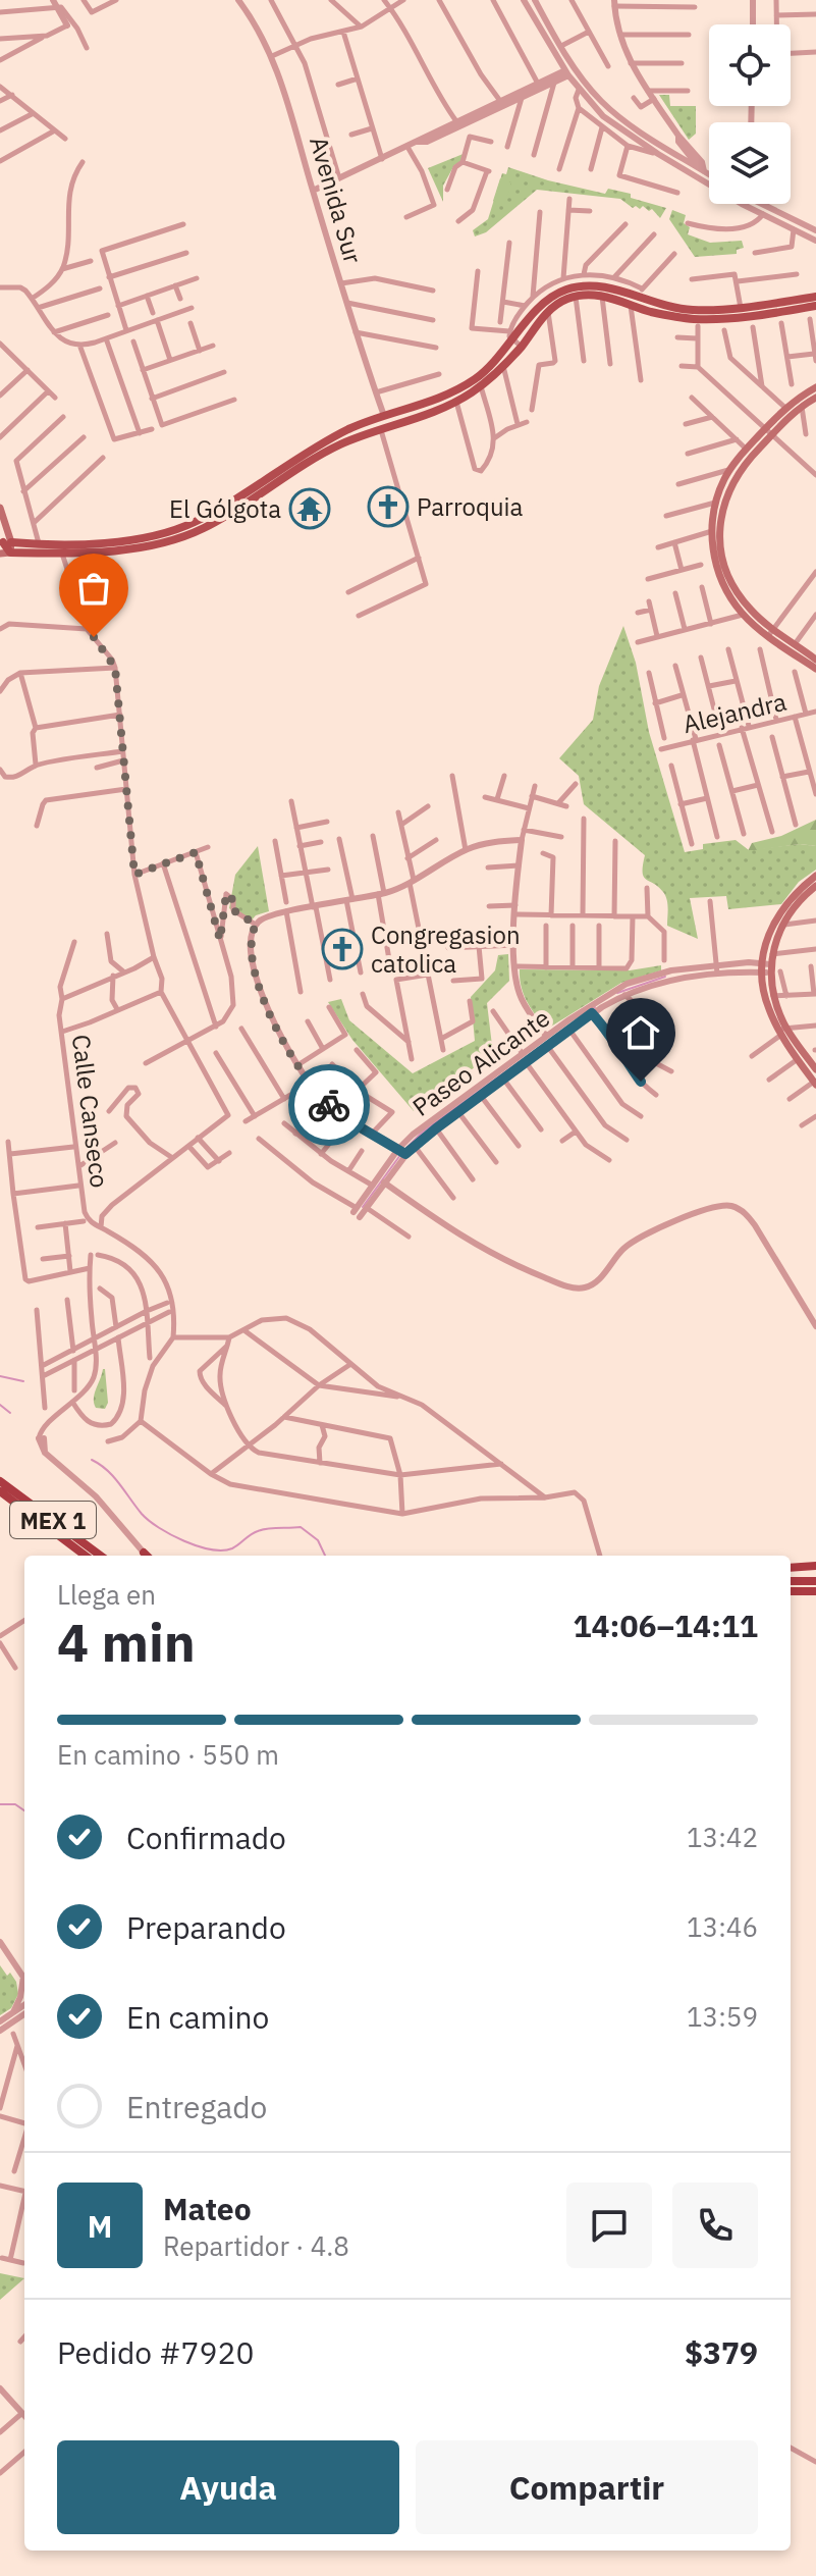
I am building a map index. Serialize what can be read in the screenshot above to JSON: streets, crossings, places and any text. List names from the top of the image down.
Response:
{
  "streets": {
    "highway": ["MEX 1"],
    "street": [
      "Avenida Sur",
      "Alejandra",
      "Paseo Alicante",
      "Calle Canseco"
    ]
  },
  "places": {
    "church": ["Parroquia", "Congregasion catolica"],
    "temple": ["El Gólgota"]
  },
  "page": {
    "heading": ["4 min", "Llega en", "14:06–14:11"],
    "panel": [
      "Mateo",
      "Repartidor · 4.8",
      "Pedido #7920",
      "$379"
    ],
    "bar": "En camino · 550 m",
    "list": [
      ["Confirmado", "13:42"],
      ["Preparando", "13:46"],
      ["En camino", "13:59"],
      "Entregado"
    ],
    "round": "M",
    "buttons": ["Ayuda", "Compartir"]
  }
}
